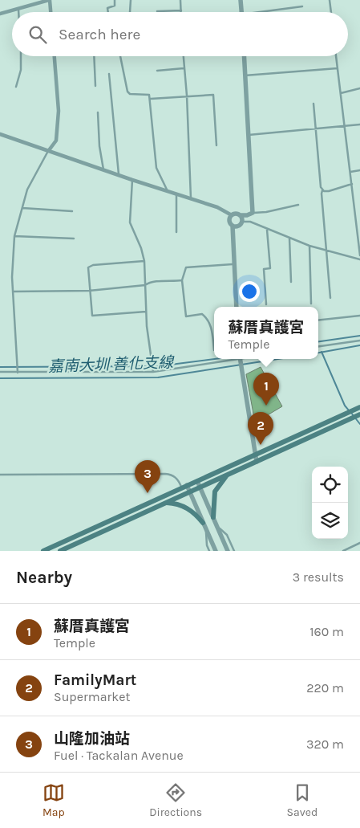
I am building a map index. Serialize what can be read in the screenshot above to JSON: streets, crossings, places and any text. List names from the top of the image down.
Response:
{
  "water": ["嘉南大圳 善化支線"],
  "page": {
    "search": "Search here",
    "popup": ["蘇厝真護宮", "Temple"],
    "pins": ["1", "2", "3"],
    "heading": ["Nearby", "3 results"],
    "list": [
      {
        "mark": "1",
        "name": "蘇厝真護宮",
        "note": "Temple",
        "value": "160 m"
      },
      {
        "mark": "2",
        "name": "FamilyMart",
        "note": "Supermarket",
        "value": "220 m"
      },
      {
        "mark": "3",
        "name": "山隆加油站",
        "note": "Fuel · Tackalan Avenue",
        "value": "320 m"
      }
    ],
    "nav": ["Map", "Directions", "Saved"]
  }
}
